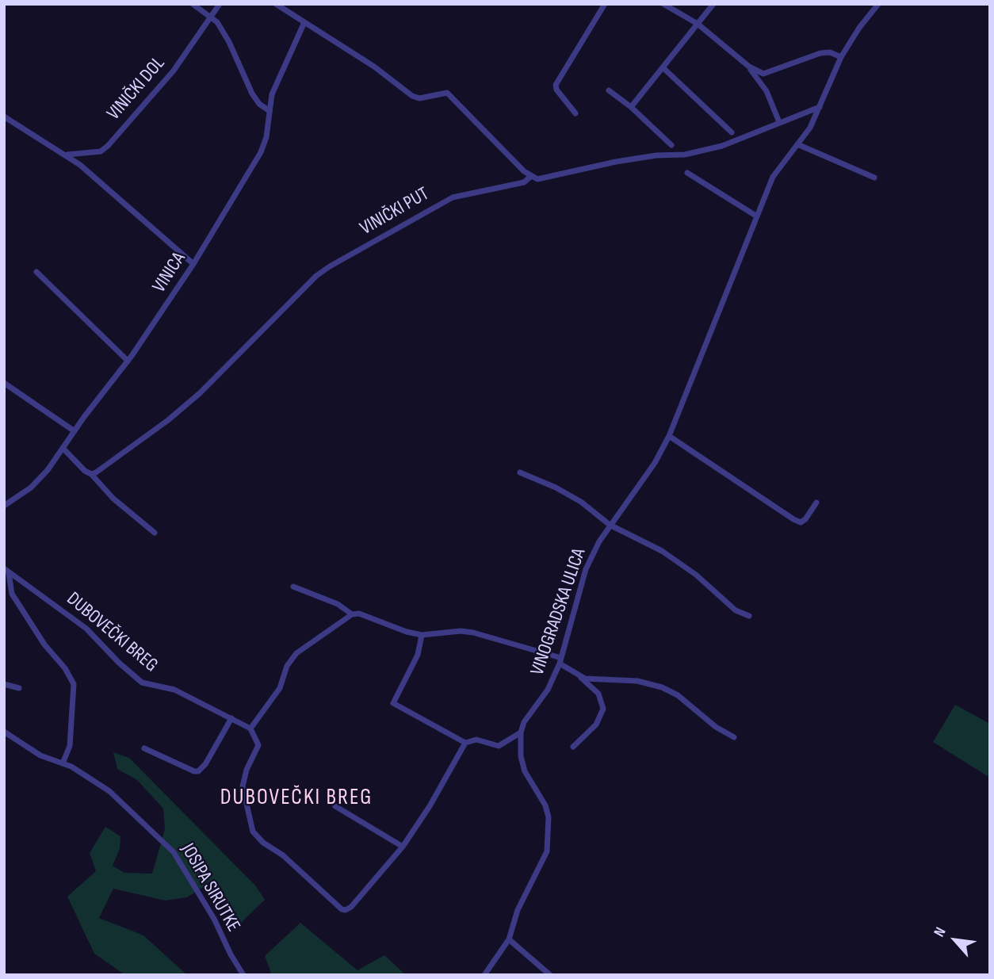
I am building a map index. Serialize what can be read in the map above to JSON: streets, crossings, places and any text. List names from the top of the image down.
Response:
{
  "streets": {
    "street": [
      "VINIČKI DOL",
      "VINIČKI PUT",
      "VINICA",
      "VINOGRADSKA ULICA",
      "DUBOVEČKI BREG",
      "JOSIPA SIRUTKE"
    ]
  },
  "crossings": [
    ["VINIČKI PUT", "VINOGRADSKA ULICA"],
    ["DUBOVEČKI BREG", "JOSIPA SIRUTKE"]
  ],
  "districts": ["DUBOVEČKI BREG"],
  "north": "top left"
}
